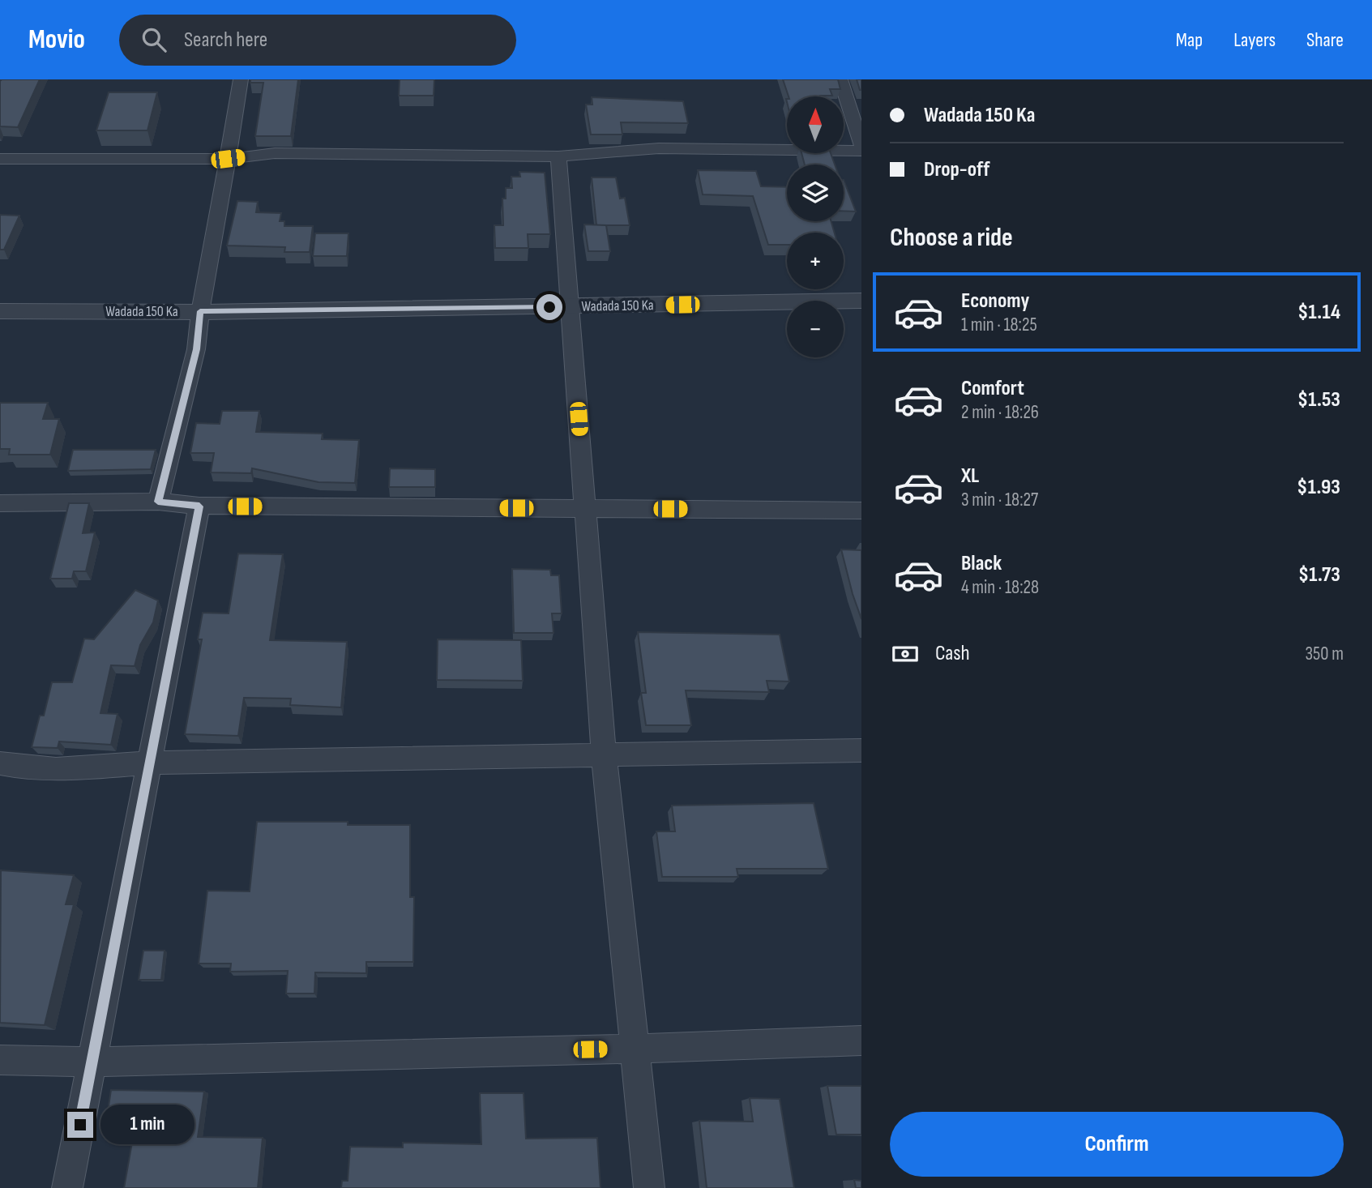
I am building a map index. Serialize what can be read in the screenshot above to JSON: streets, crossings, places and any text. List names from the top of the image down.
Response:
{
  "streets": {
    "street": ["Wadada 150 Ka"]
  },
  "north": "top",
  "page": {
    "header": "Movio",
    "search": "Search here",
    "nav": ["Map", "Layers", "Share"],
    "banner": ["Wadada 150 Ka", "Drop-off"],
    "map_buttons": ["+", "−"],
    "heading": "Choose a ride",
    "list": [
      {
        "name": "Economy",
        "note": "1 min · 18:25",
        "value": "$1.14"
      },
      {
        "name": "Comfort",
        "note": "2 min · 18:26",
        "value": "$1.53"
      },
      {
        "name": "XL",
        "note": "3 min · 18:27",
        "value": "$1.93"
      },
      {
        "name": "Black",
        "note": "4 min · 18:28",
        "value": "$1.73"
      }
    ],
    "pay": ["Cash", "350 m"],
    "buttons": "Confirm",
    "bubble": "1 min"
  }
}
